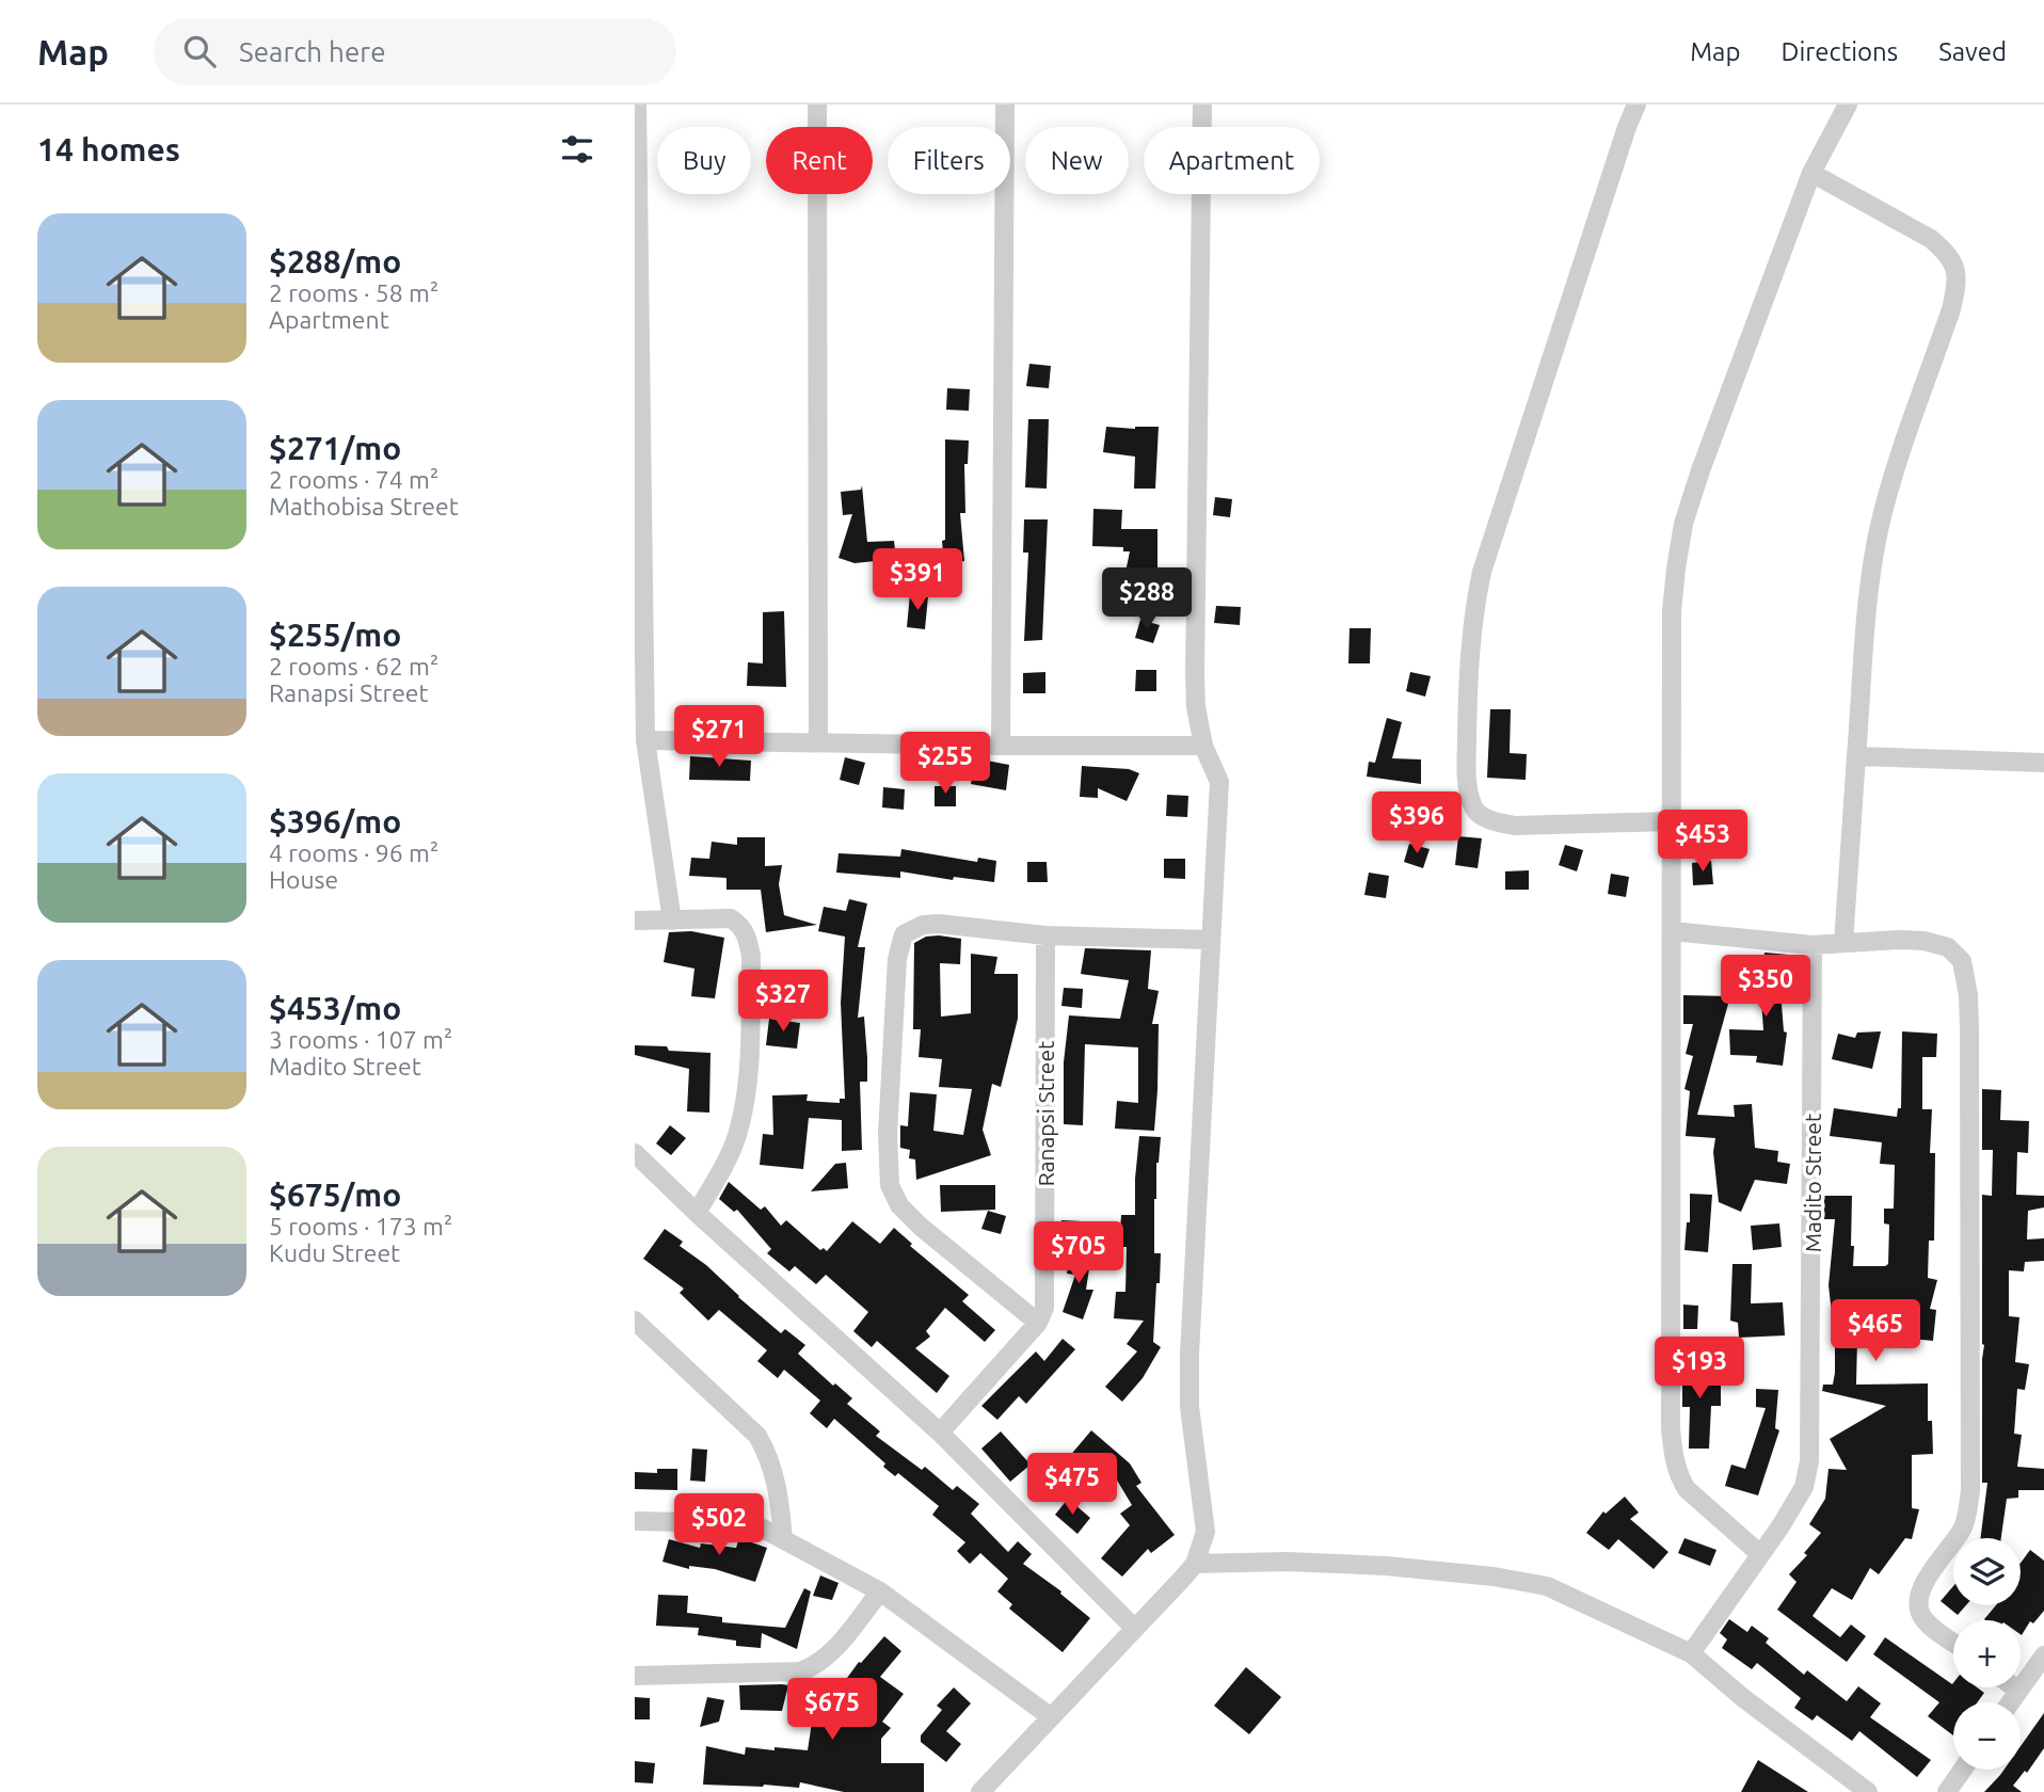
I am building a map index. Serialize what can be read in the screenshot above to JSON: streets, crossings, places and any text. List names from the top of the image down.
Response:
{
  "streets": {
    "street": ["Ranapsi Street", "Madito Street"]
  },
  "page": {
    "header": "Map",
    "search": "Search here",
    "nav": ["Map", "Directions", "Saved"],
    "heading": "14 homes",
    "chip": [
      "Buy",
      "Rent",
      "Filters",
      "New",
      "Apartment"
    ],
    "list": [
      {
        "name": "$288/mo",
        "note": "2 rooms · 58 m² · Apartment"
      },
      {
        "name": "$271/mo",
        "note": "2 rooms · 74 m² · Mathobisa Street"
      },
      {
        "name": "$255/mo",
        "note": "2 rooms · 62 m² · Ranapsi Street"
      },
      {
        "name": "$396/mo",
        "note": "4 rooms · 96 m² · House"
      },
      {
        "name": "$453/mo",
        "note": "3 rooms · 107 m² · Madito Street"
      },
      {
        "name": "$675/mo",
        "note": "5 rooms · 173 m² · Kudu Street"
      }
    ],
    "price": [
      "$391",
      "$288",
      "$271",
      "$255",
      "$396",
      "$453",
      "$350",
      "$327",
      "$705",
      "$465",
      "$193",
      "$475",
      "$502",
      "$675"
    ],
    "map_buttons": ["+", "−"]
  }
}
